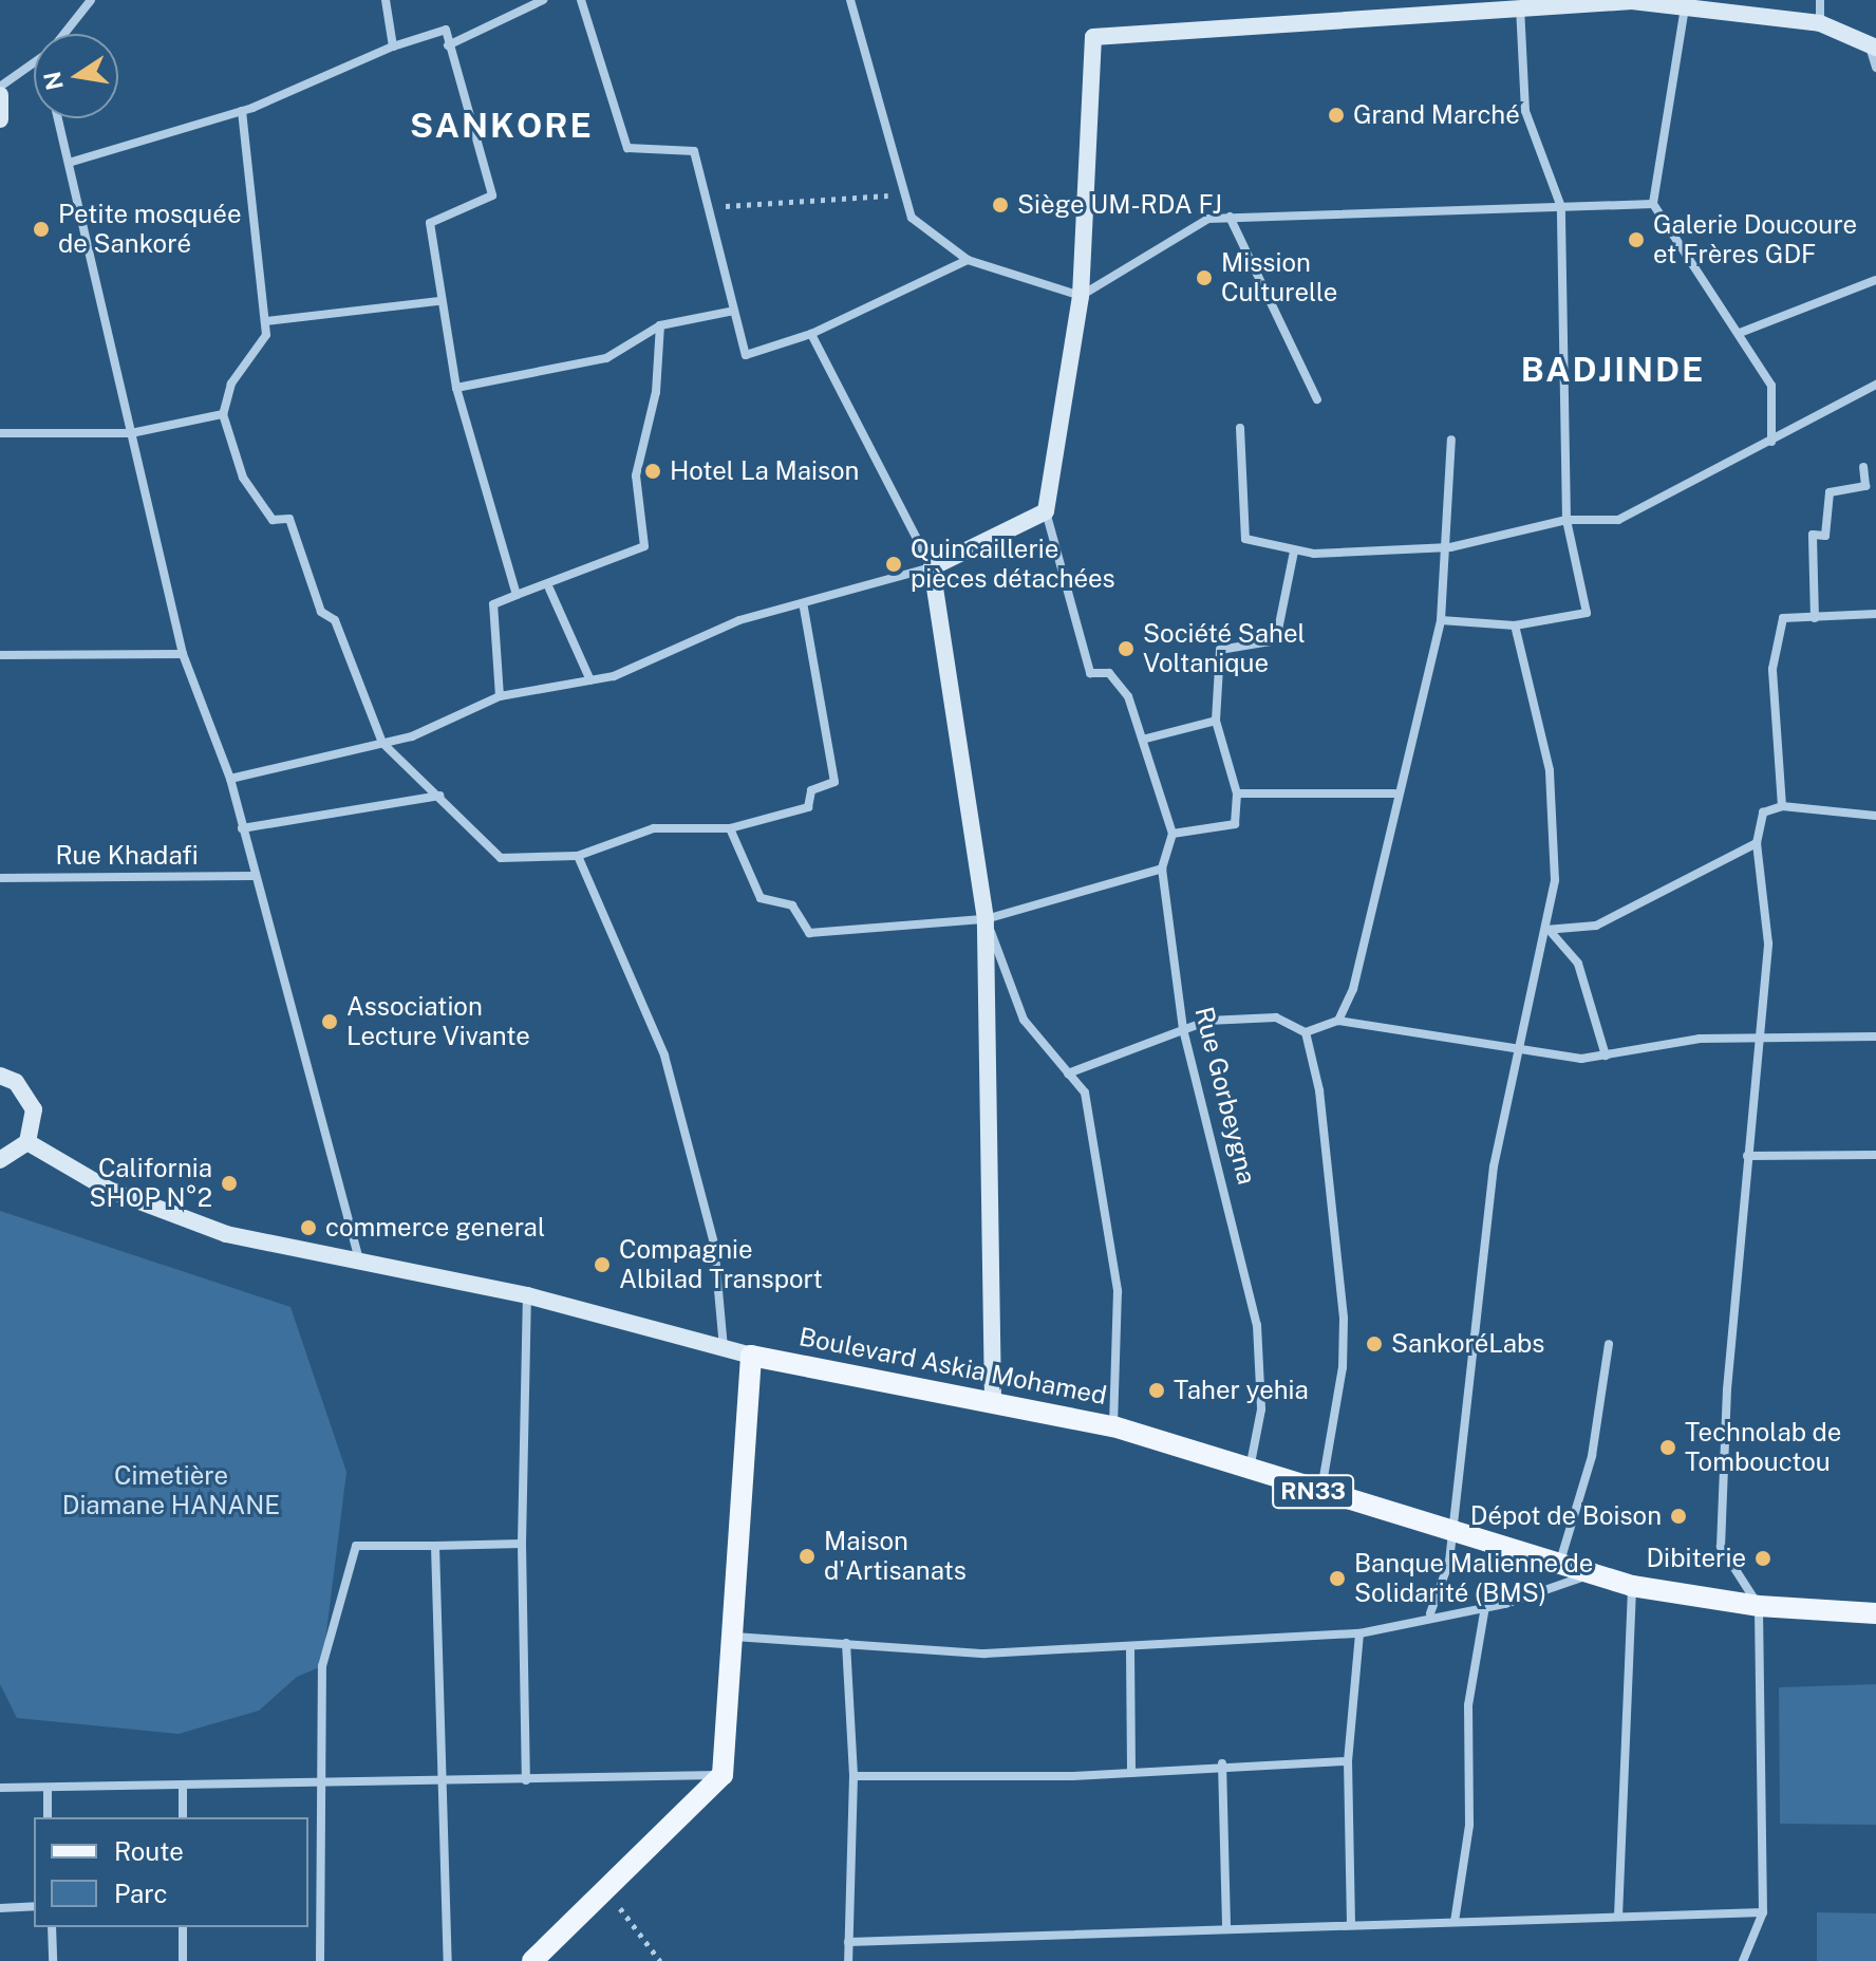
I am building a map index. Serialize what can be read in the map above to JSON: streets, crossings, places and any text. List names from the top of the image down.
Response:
{
  "streets": {
    "main road": ["Boulevard Askia Mohamed", "RN33"],
    "street": ["Rue Khadafi", "Rue Gorbeygna"]
  },
  "crossings": [
    ["Rue Gorbeygna", "Boulevard Askia Mohamed"]
  ],
  "districts": ["SANKORE", "BADJINDE"],
  "parks": ["Cimetière Diamane HANANE"],
  "places": [
    "Grand Marché",
    "Siège UM-RDA FJ",
    "Petite mosquée de Sankoré",
    "Galerie Doucoure et Frères GDF",
    "Mission Culturelle",
    "Hotel La Maison",
    "Quincaillerie pièces détachées",
    "Société Sahel Voltanique",
    "Association Lecture Vivante",
    "California SHOP N°2",
    "commerce general",
    "Compagnie Albilad Transport",
    "SankoréLabs",
    "Taher yehia",
    "Technolab de Tombouctou",
    "Dépot de Boison",
    "Maison d'Artisanats",
    "Dibiterie",
    "Banque Malienne de Solidarité (BMS)"
  ],
  "legend": ["Route", "Parc"],
  "north": "left"
}
